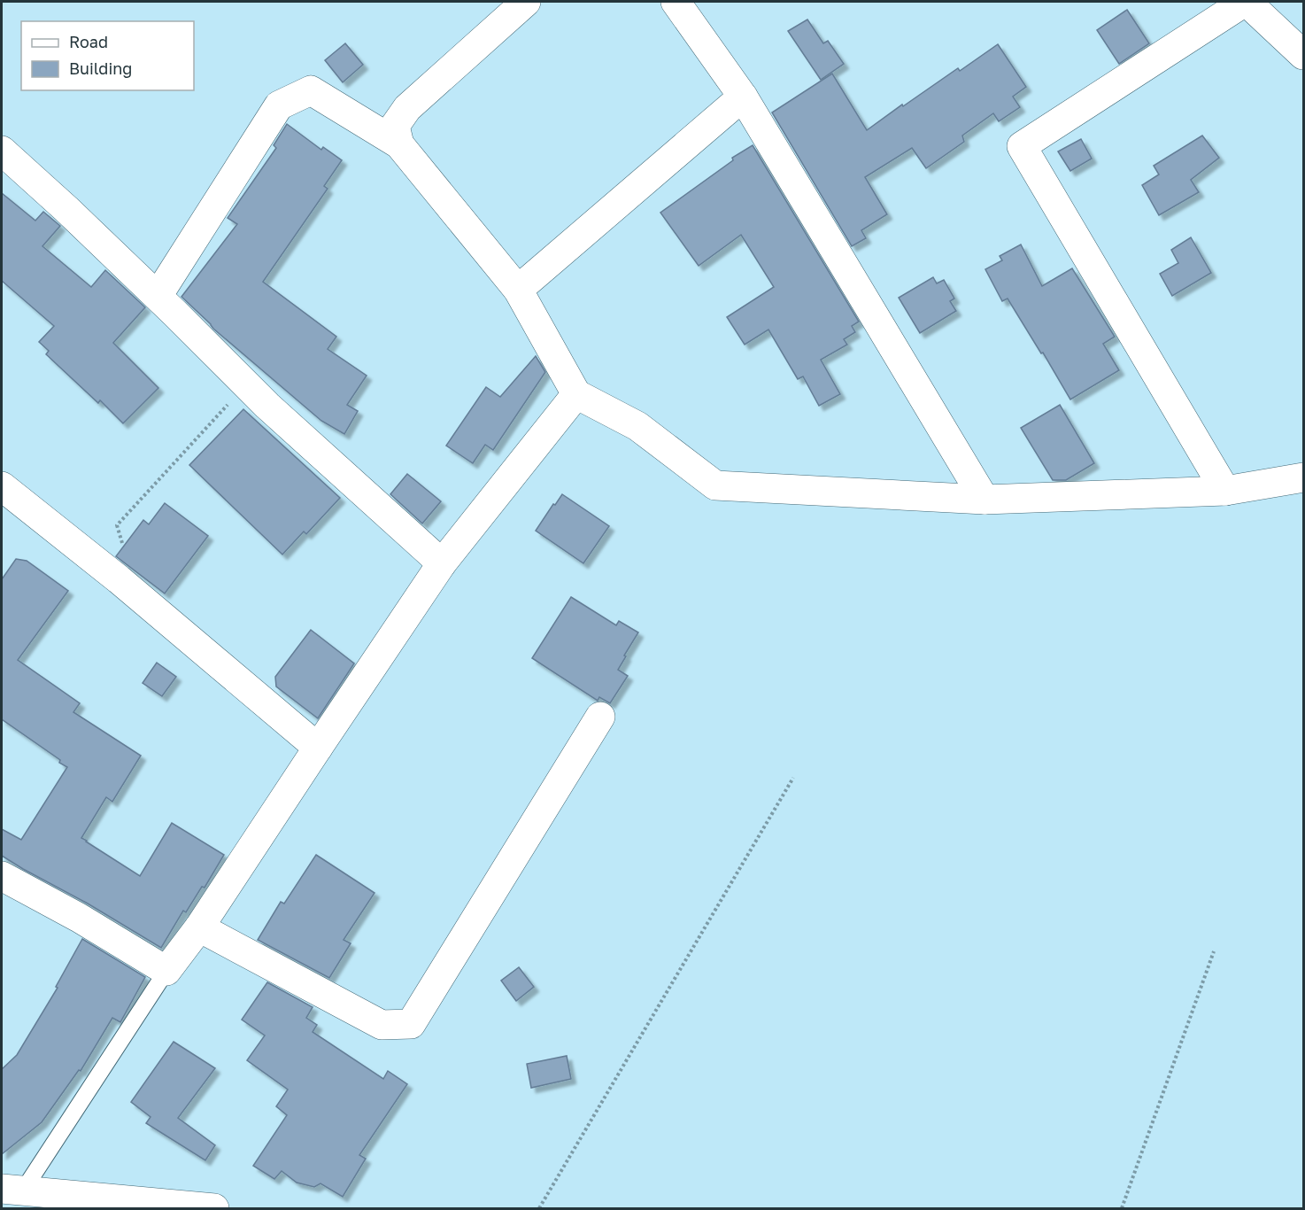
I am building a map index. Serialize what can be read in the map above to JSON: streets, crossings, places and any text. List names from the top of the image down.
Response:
{
  "legend": ["Road", "Building"]
}
